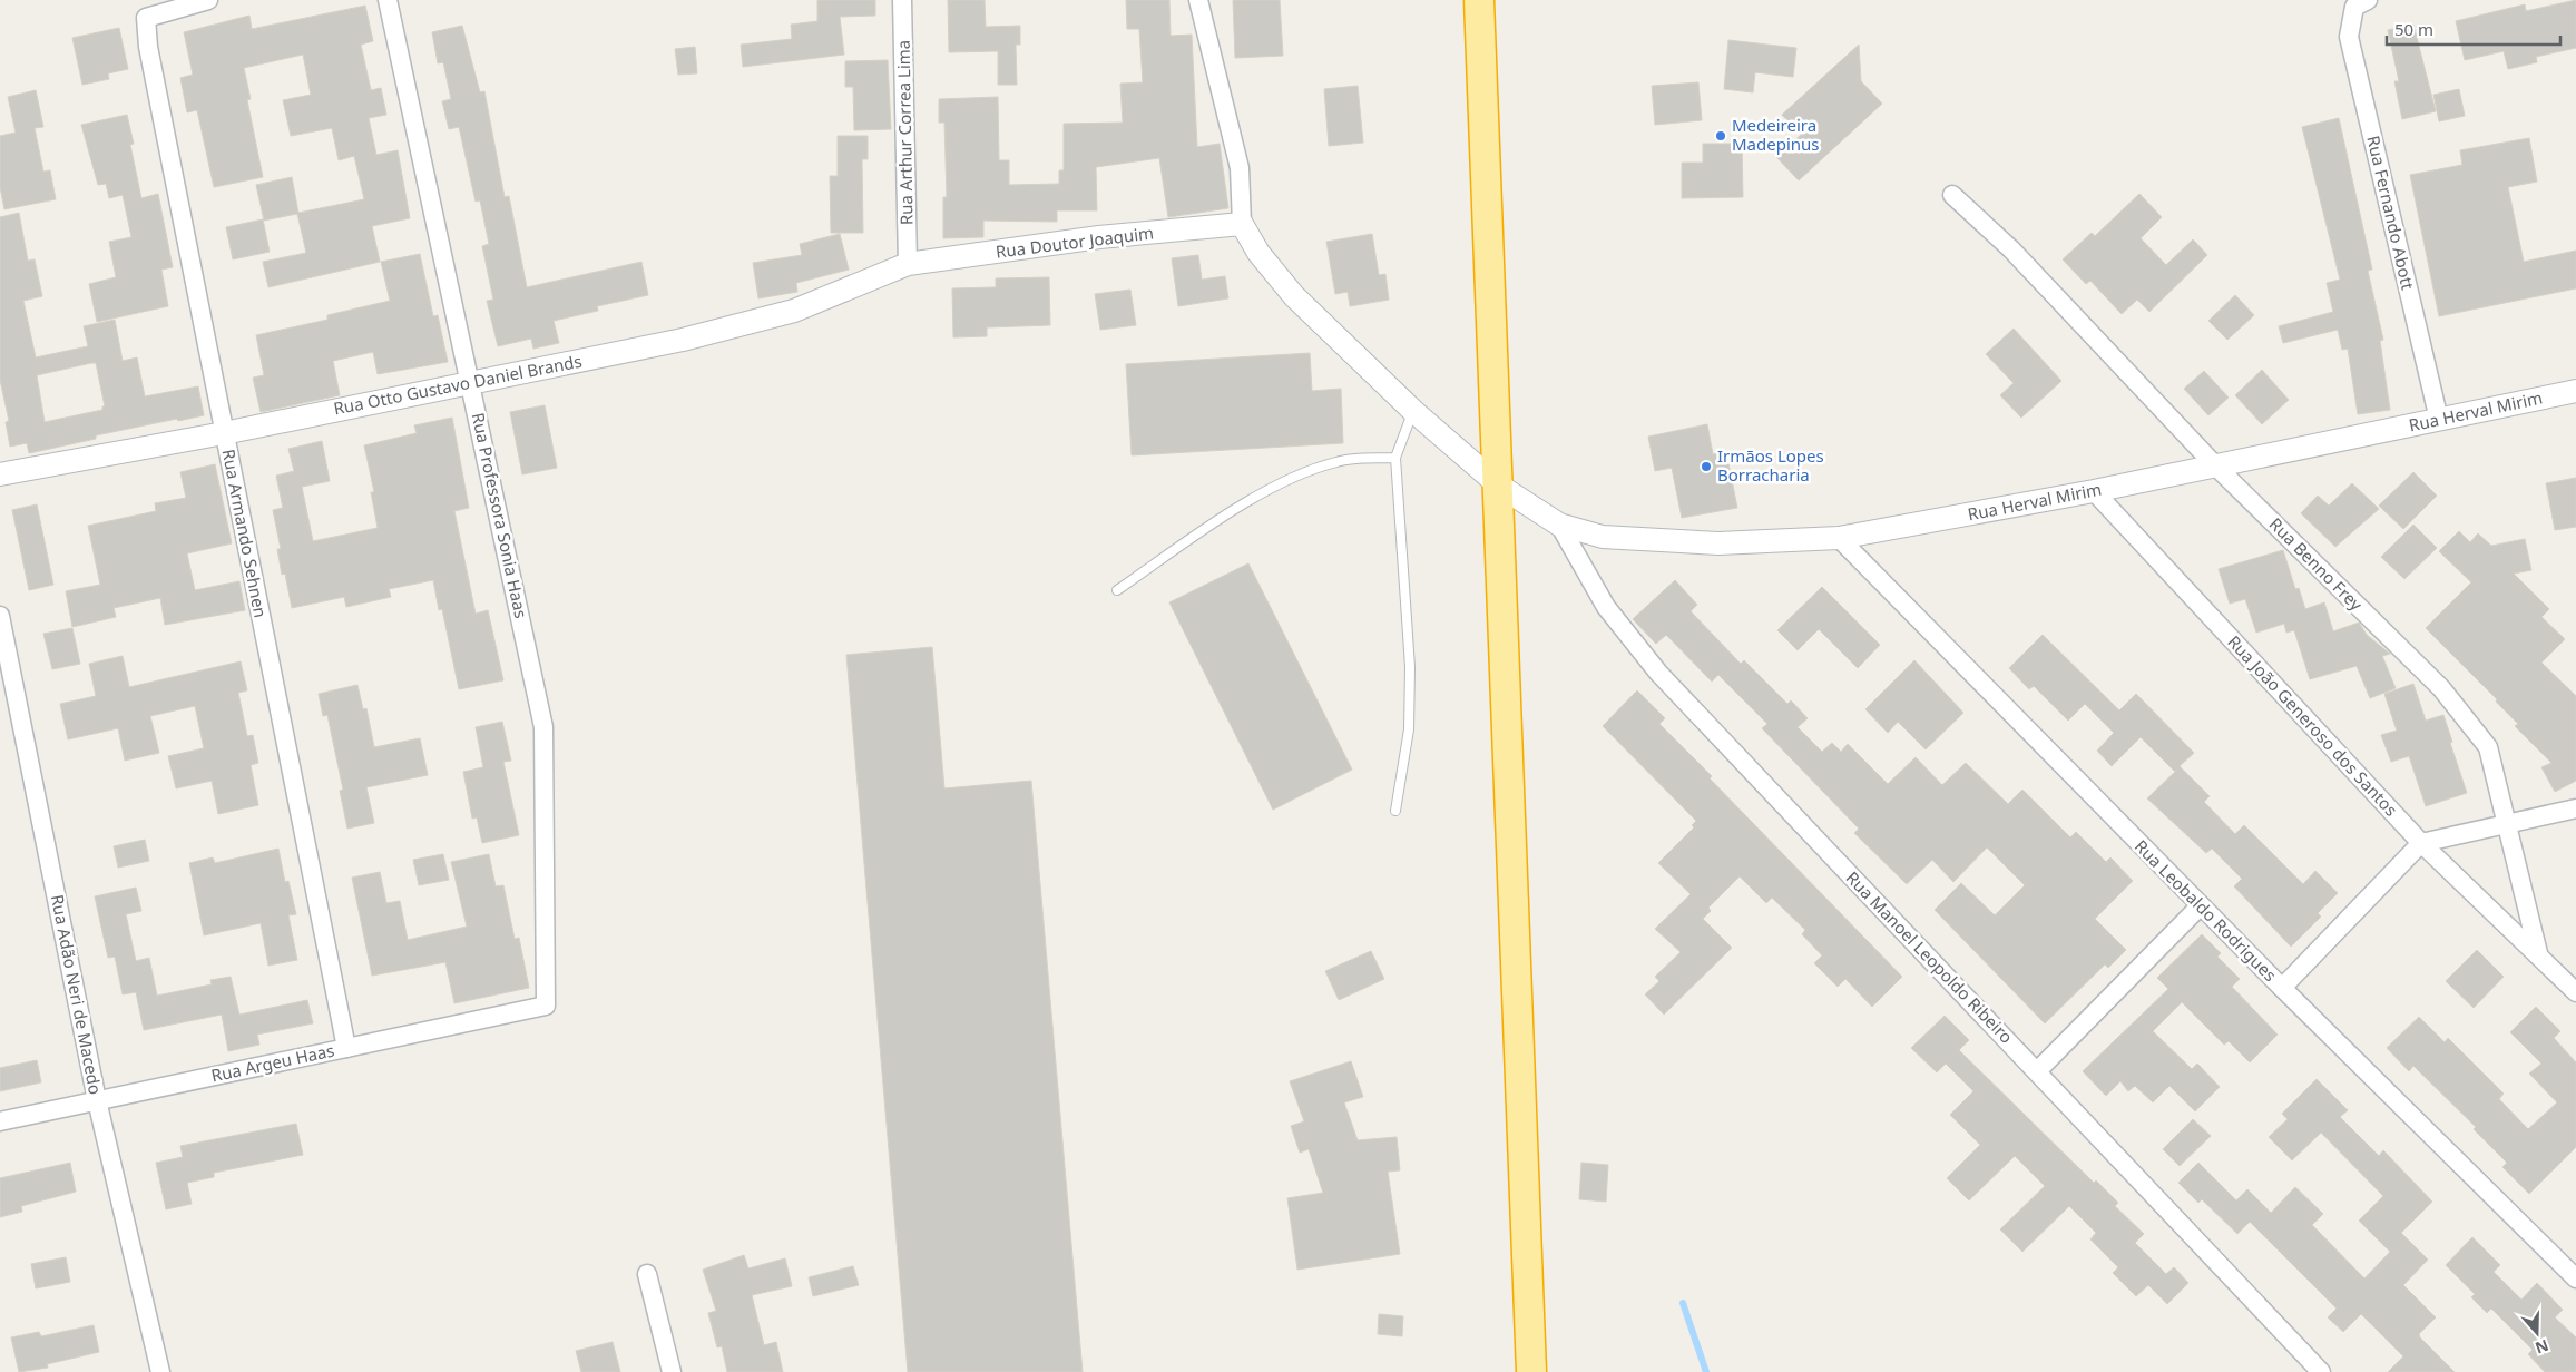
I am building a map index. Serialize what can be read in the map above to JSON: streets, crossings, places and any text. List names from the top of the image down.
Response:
{
  "streets": {
    "street": [
      "Rua Arthur Correa Lima",
      "Rua Fernando Abott",
      "Rua Doutor Joaquim",
      "Rua Otto Gustavo Daniel Brands",
      "Rua Herval Mirim",
      "Rua Professora Sonia Haas",
      "Rua Armando Sehnen",
      "Rua Benno Frey",
      "Rua João Generoso dos Santos",
      "Rua Leobaldo Rodrigues",
      "Rua Manoel Leopoldo Ribeiro",
      "Rua Adão Neri de Macedo",
      "Rua Argeu Haas"
    ]
  },
  "crossings": [
    ["Rua Arthur Correa Lima", "Rua Doutor Joaquim"],
    ["Rua Arthur Correa Lima", "Rua Otto Gustavo Daniel Brands"],
    ["Rua Fernando Abott", "Rua Herval Mirim"],
    ["Rua Doutor Joaquim", "Rua Otto Gustavo Daniel Brands"],
    ["Rua Doutor Joaquim", "Rua Herval Mirim"],
    ["Rua Otto Gustavo Daniel Brands", "Rua Professora Sonia Haas"],
    ["Rua Otto Gustavo Daniel Brands", "Rua Armando Sehnen"],
    ["Rua Herval Mirim", "Rua Benno Frey"],
    ["Rua Herval Mirim", "Rua João Generoso dos Santos"],
    ["Rua Herval Mirim", "Rua Leobaldo Rodrigues"],
    ["Rua Herval Mirim", "Rua Manoel Leopoldo Ribeiro"],
    ["Rua Professora Sonia Haas", "Rua Argeu Haas"],
    ["Rua Armando Sehnen", "Rua Argeu Haas"],
    ["Rua Benno Frey", "Rua João Generoso dos Santos"],
    ["Rua Adão Neri de Macedo", "Rua Argeu Haas"]
  ],
  "places": ["Medeireira Madepinus", "Irmãos Lopes Borracharia"],
  "scale_bar": "50 m",
  "north": "bottom"
}
